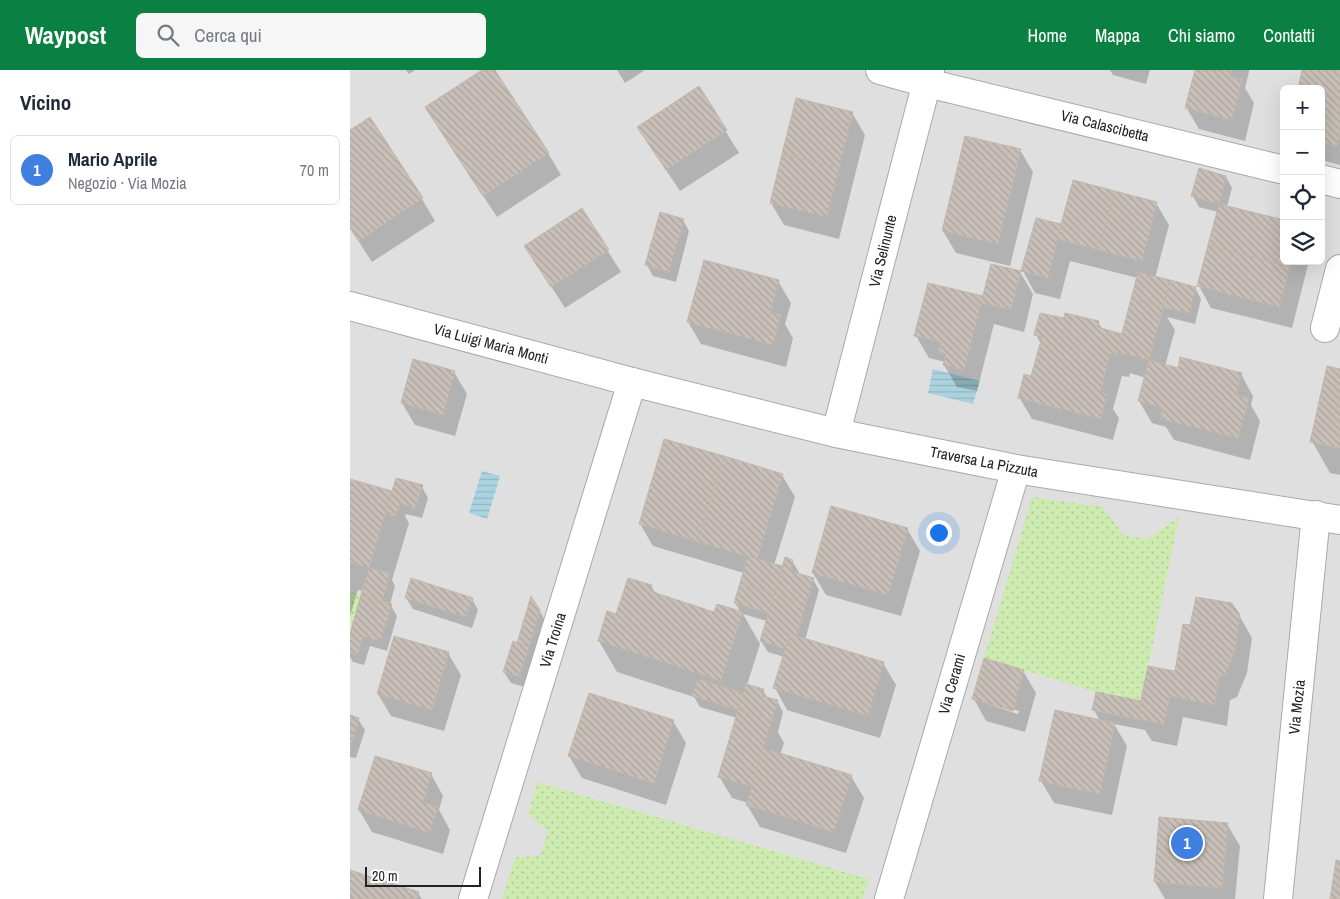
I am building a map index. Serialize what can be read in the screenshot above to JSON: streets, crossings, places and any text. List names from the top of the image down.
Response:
{
  "streets": {
    "street": [
      "Via Calascibetta",
      "Via Selinunte",
      "Via Luigi Maria Monti",
      "Traversa La Pizzuta",
      "Via Troina",
      "Via Cerami",
      "Via Mozia"
    ]
  },
  "crossings": [
    ["Via Calascibetta", "Via Selinunte"],
    ["Via Selinunte", "Traversa La Pizzuta"],
    ["Via Luigi Maria Monti", "Traversa La Pizzuta"],
    ["Via Luigi Maria Monti", "Via Troina"],
    ["Traversa La Pizzuta", "Via Troina"],
    ["Traversa La Pizzuta", "Via Cerami"],
    ["Traversa La Pizzuta", "Via Mozia"]
  ],
  "scale_bar": "20 m",
  "page": {
    "header": "Waypost",
    "search": "Cerca qui",
    "nav": [
      "Home",
      "Mappa",
      "Chi siamo",
      "Contatti"
    ],
    "heading": "Vicino",
    "map_buttons": ["+", "−"],
    "list": [
      {
        "mark": "1",
        "name": "Mario Aprile",
        "note": "Negozio · Via Mozia",
        "value": "70 m"
      }
    ],
    "pins": "1",
    "scale": "20 m"
  }
}
